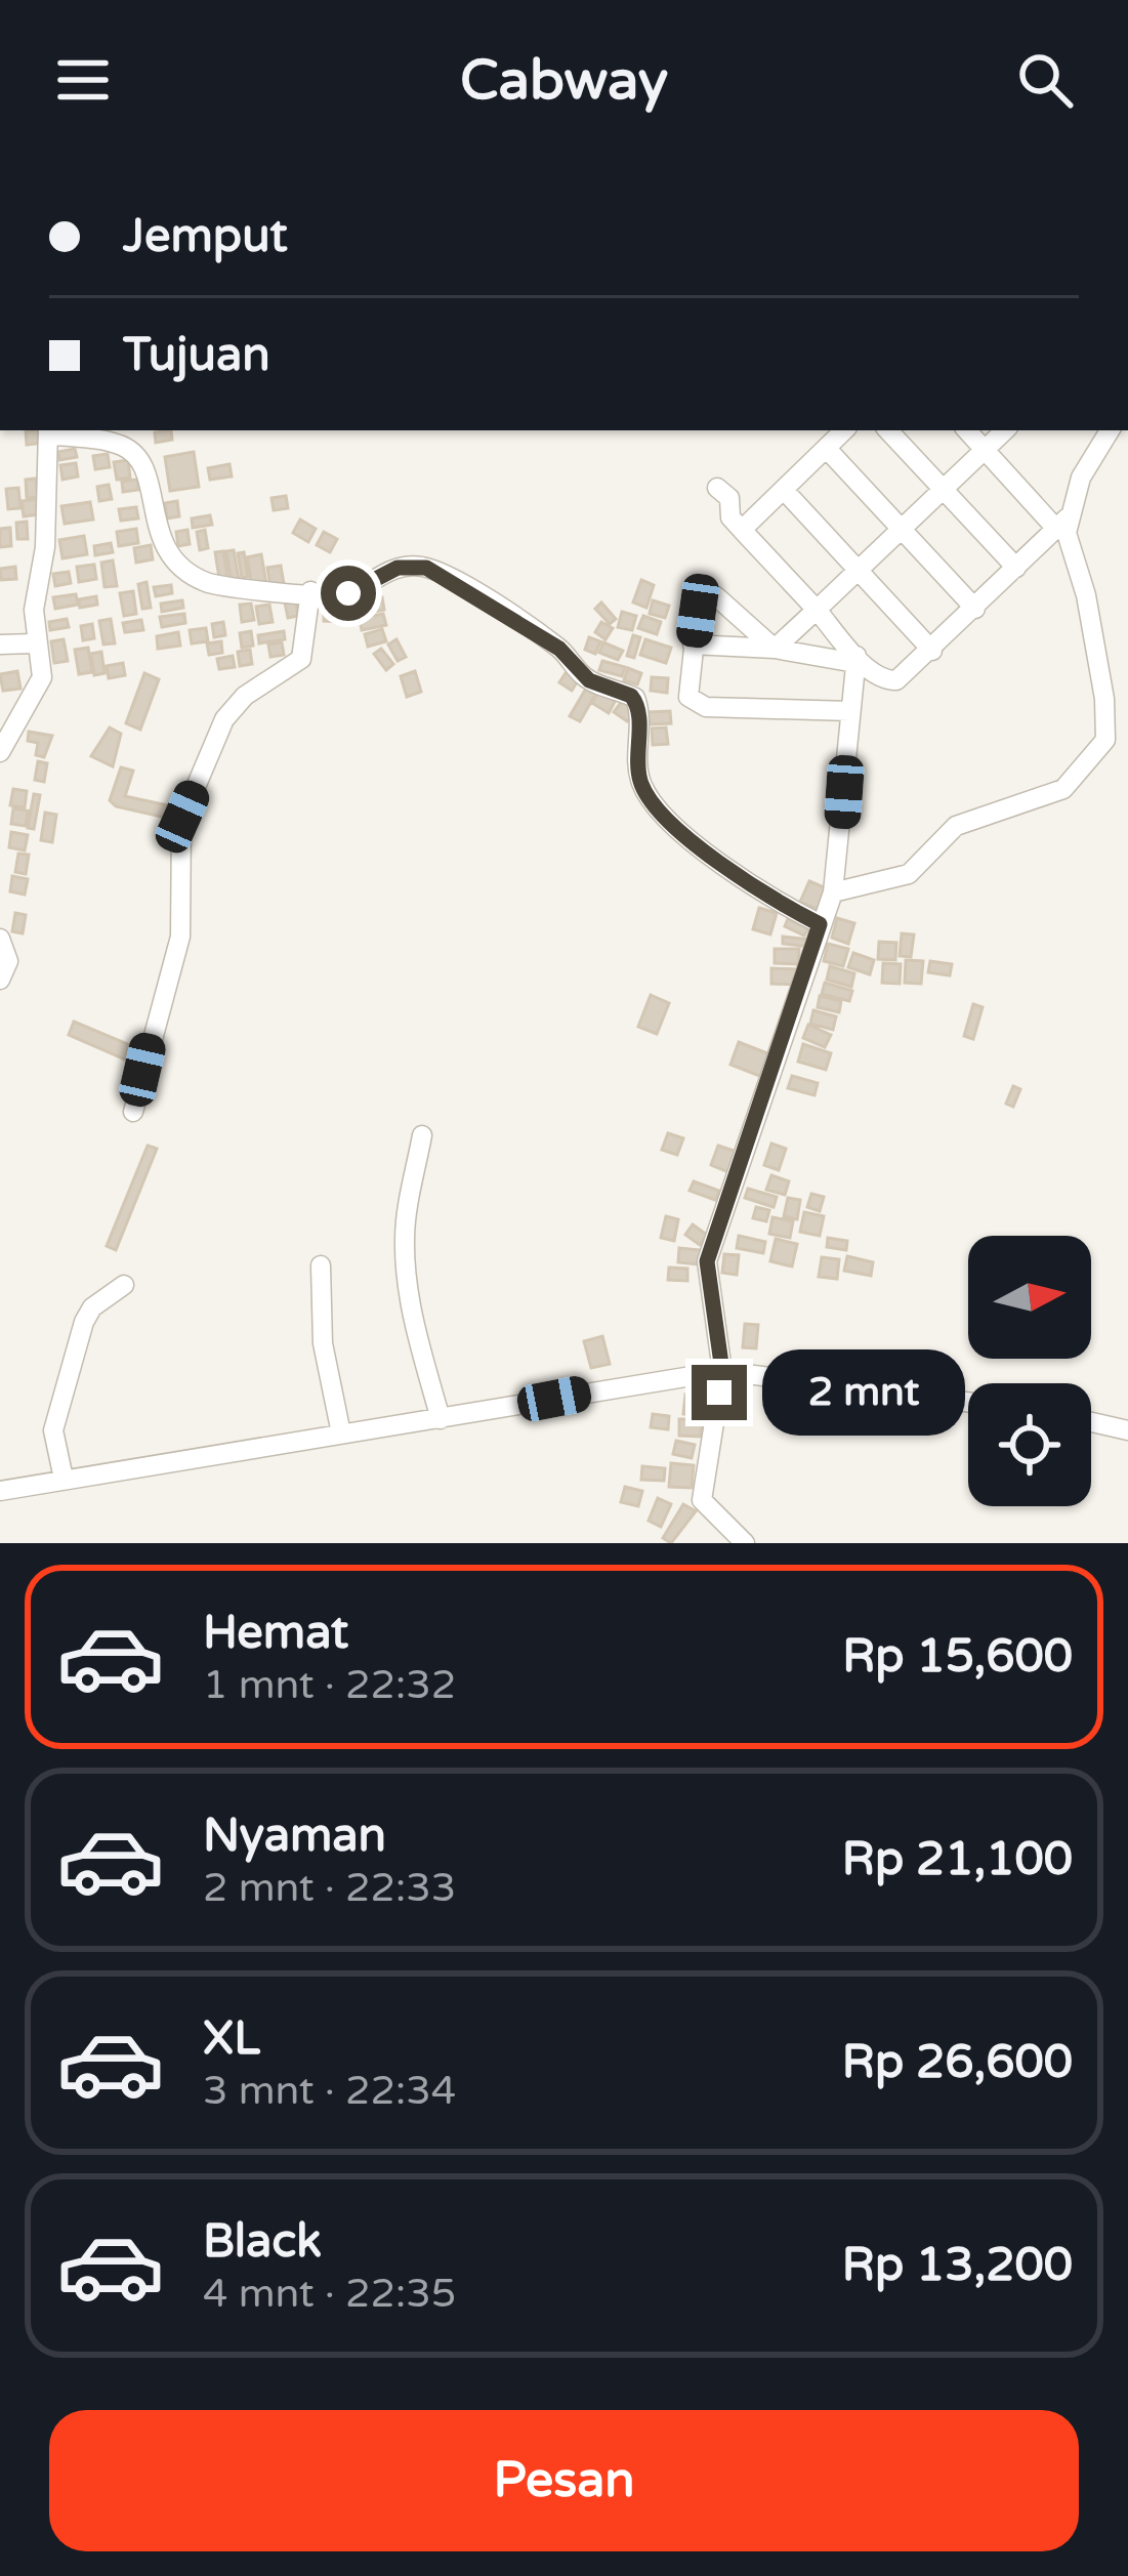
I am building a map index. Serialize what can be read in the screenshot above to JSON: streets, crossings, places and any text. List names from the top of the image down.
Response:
{
  "north": "right",
  "page": {
    "header": "Cabway",
    "banner": ["Jemput", "Tujuan"],
    "bubble": "2 mnt",
    "list": [
      {
        "name": "Hemat",
        "note": "1 mnt · 22:32",
        "value": "Rp 15,600"
      },
      {
        "name": "Nyaman",
        "note": "2 mnt · 22:33",
        "value": "Rp 21,100"
      },
      {
        "name": "XL",
        "note": "3 mnt · 22:34",
        "value": "Rp 26,600"
      },
      {
        "name": "Black",
        "note": "4 mnt · 22:35",
        "value": "Rp 13,200"
      }
    ],
    "buttons": "Pesan"
  }
}
